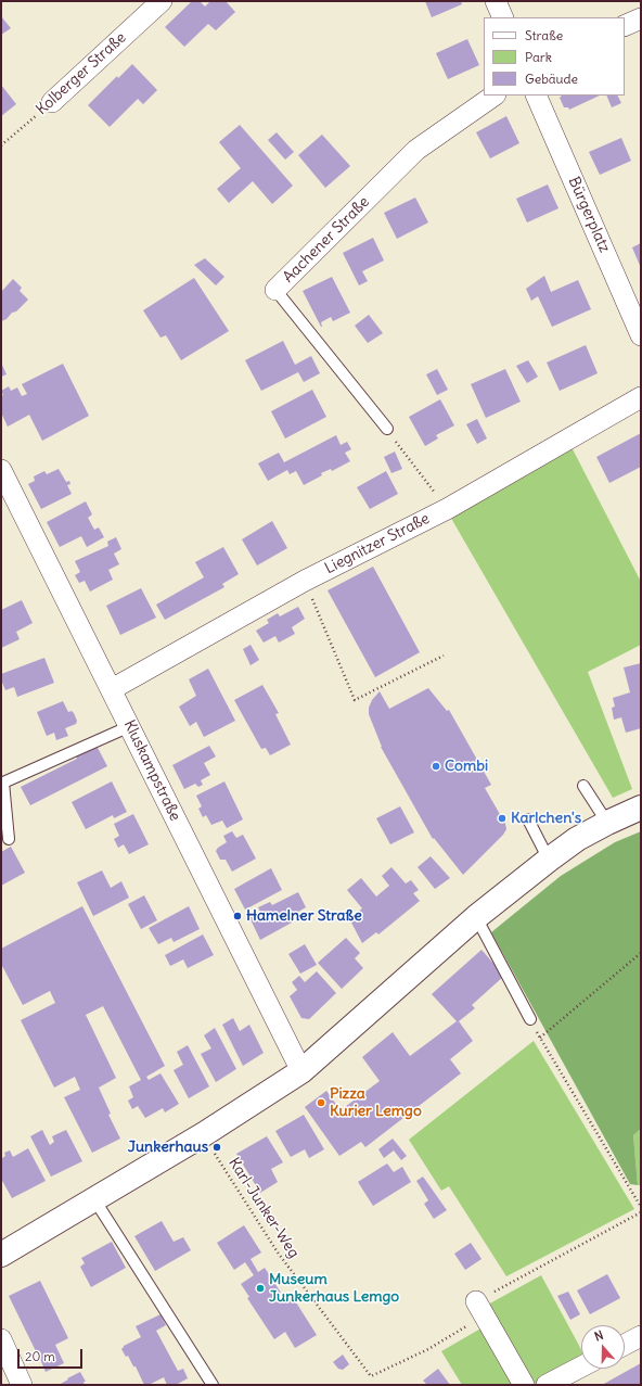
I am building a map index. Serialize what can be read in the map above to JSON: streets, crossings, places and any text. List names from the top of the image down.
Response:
{
  "streets": {
    "street": [
      "Kolberger Straße",
      "Bürgerplatz",
      "Aachener Straße",
      "Liegnitzer Straße",
      "Kluskampstraße"
    ],
    "path": ["Karl-Junker-Weg"]
  },
  "crossings": [
    ["Liegnitzer Straße", "Kluskampstraße"]
  ],
  "places": [
    "Combi",
    "Karlchen's",
    "Hamelner Straße",
    "Pizza Kurier Lemgo",
    "Junkerhaus",
    "Museum Junkerhaus Lemgo"
  ],
  "legend": ["Straße", "Park", "Gebäude"],
  "scale_bar": "20 m",
  "north": "top"
}
